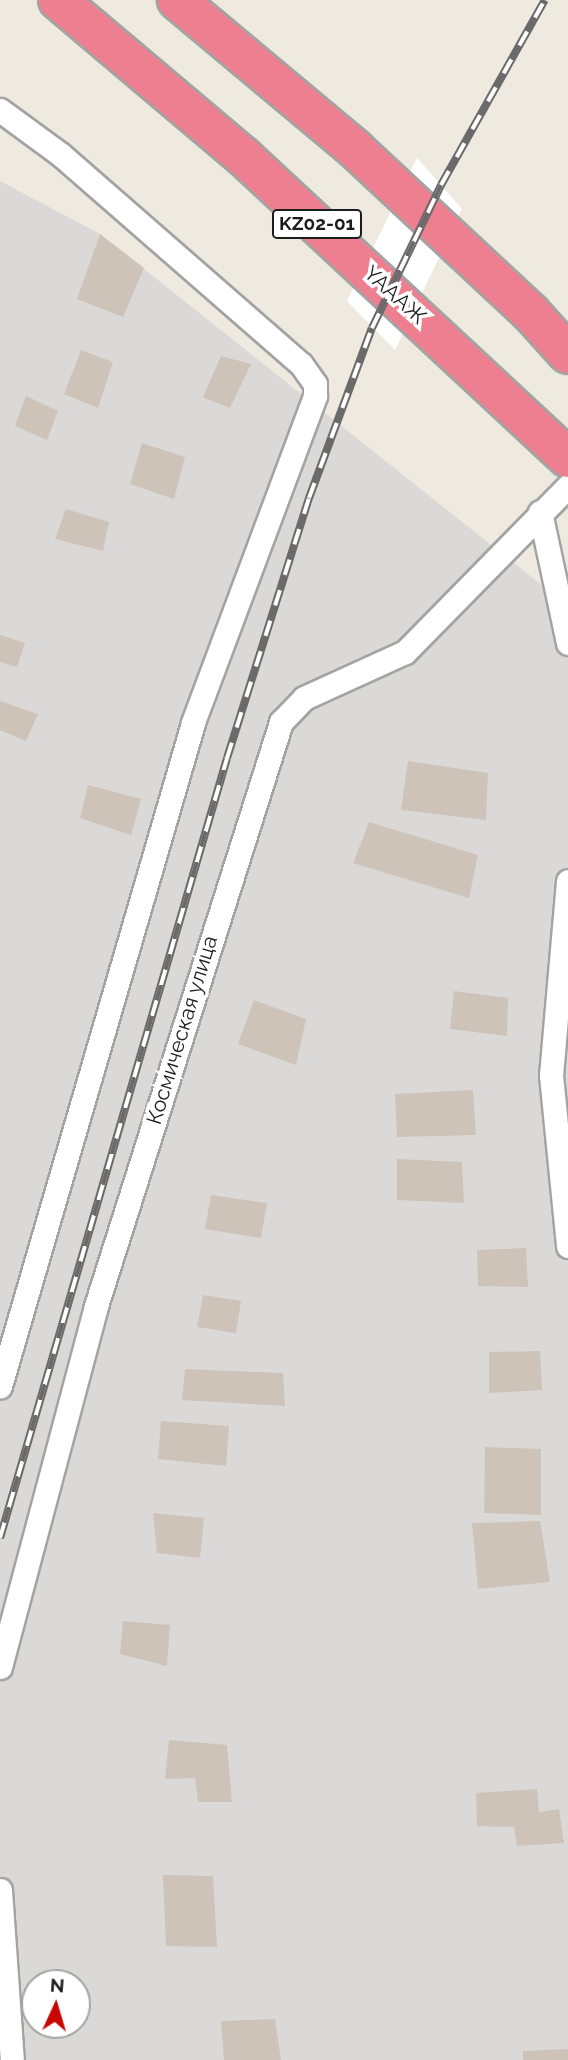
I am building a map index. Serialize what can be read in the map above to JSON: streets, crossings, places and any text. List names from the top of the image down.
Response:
{
  "streets": {
    "highway": ["KZ02-01", "ҮАААЖ"],
    "street": ["Космическая улица"]
  },
  "north": "top"
}
